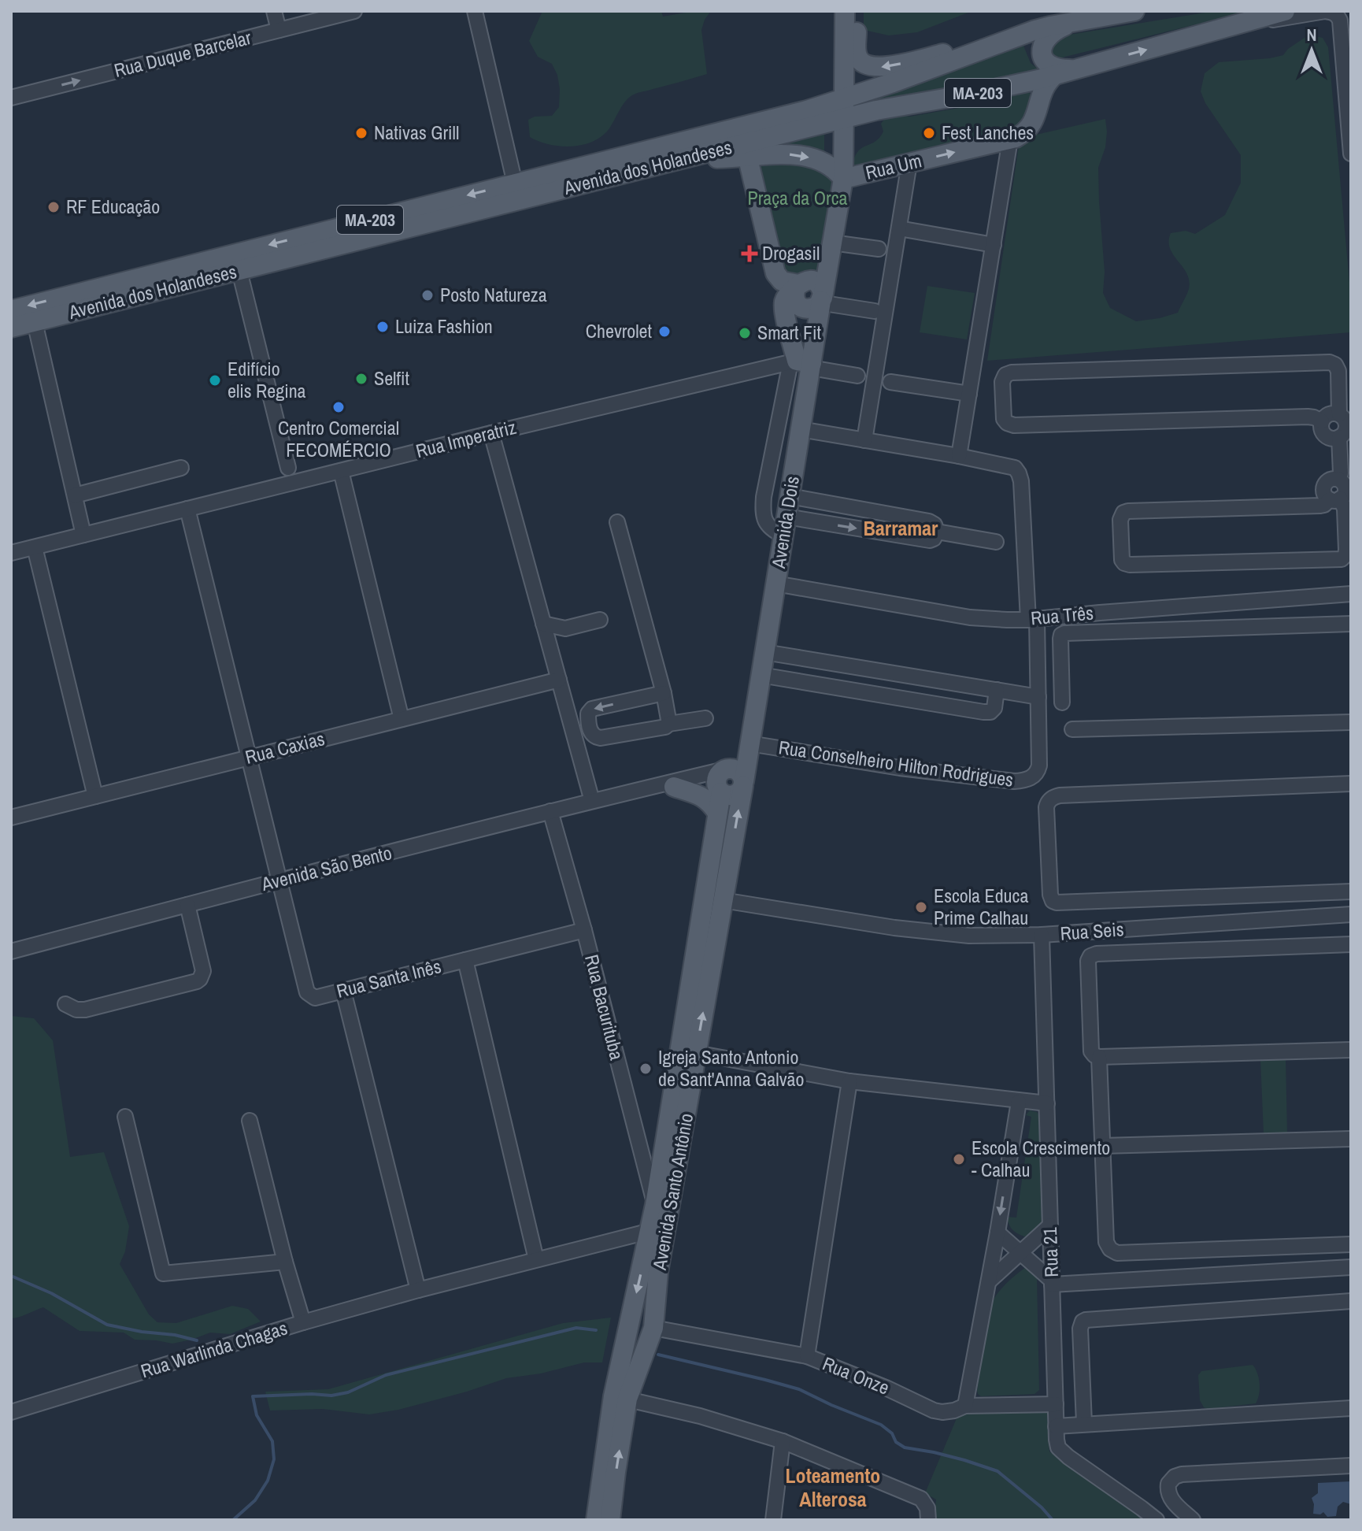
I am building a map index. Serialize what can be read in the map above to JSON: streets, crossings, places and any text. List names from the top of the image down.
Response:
{
  "streets": {
    "main road": [
      "MA-203",
      "Rua Um",
      "Avenida dos Holandeses",
      "Avenida Dois",
      "Avenida Santo Antônio"
    ],
    "street": [
      "Rua Duque Barcelar",
      "Rua Imperatriz",
      "Rua Três",
      "Rua Caxias",
      "Rua Conselheiro Hilton Rodrigues",
      "Avenida São Bento",
      "Rua Seis",
      "Rua Santa Inês",
      "Rua Bacurituba",
      "Rua 21",
      "Rua Warlinda Chagas",
      "Rua Onze"
    ]
  },
  "crossings": [
    ["MA-203", "Rua Um"],
    ["MA-203", "Avenida dos Holandeses"],
    ["MA-203", "Avenida Dois"],
    ["Rua Um", "Avenida Dois"],
    ["Avenida dos Holandeses", "Avenida Dois"],
    ["Rua Imperatriz", "Avenida Dois"],
    ["Rua Imperatriz", "Rua Santa Inês"],
    ["Avenida Dois", "Rua Três"],
    ["Avenida Dois", "Rua Conselheiro Hilton Rodrigues"],
    ["Avenida Dois", "Avenida São Bento"],
    ["Avenida Dois", "Avenida Santo Antônio"],
    ["Rua Três", "Rua Conselheiro Hilton Rodrigues"],
    ["Rua Caxias", "Rua Santa Inês"],
    ["Avenida São Bento", "Rua Santa Inês"],
    ["Avenida São Bento", "Rua Bacurituba"],
    ["Avenida São Bento", "Avenida Santo Antônio"],
    ["Rua Seis", "Avenida Santo Antônio"],
    ["Rua Seis", "Rua 21"],
    ["Rua Santa Inês", "Rua Bacurituba"],
    ["Rua Bacurituba", "Avenida Santo Antônio"],
    ["Avenida Santo Antônio", "Rua Warlinda Chagas"],
    ["Avenida Santo Antônio", "Rua Onze"],
    ["Rua 21", "Rua Onze"]
  ],
  "one_way": ["Rua Duque Barcelar"],
  "districts": ["Barramar", "Loteamento Alterosa"],
  "parks": ["Praça da Orca"],
  "places": {
    "other": [
      "Nativas Grill",
      "Fest Lanches",
      "RF Educação",
      "Posto Natureza",
      "Luiza Fashion",
      "Chevrolet",
      "Smart Fit",
      "Selfit",
      "Edifício elis Regina",
      "Centro Comercial FECOMÉRCIO",
      "Escola Educa Prime Calhau",
      "Igreja Santo Antonio de Sant'Anna Galvão",
      "Escola Crescimento - Calhau"
    ],
    "health": ["Drogasil"]
  },
  "north": "top"
}
